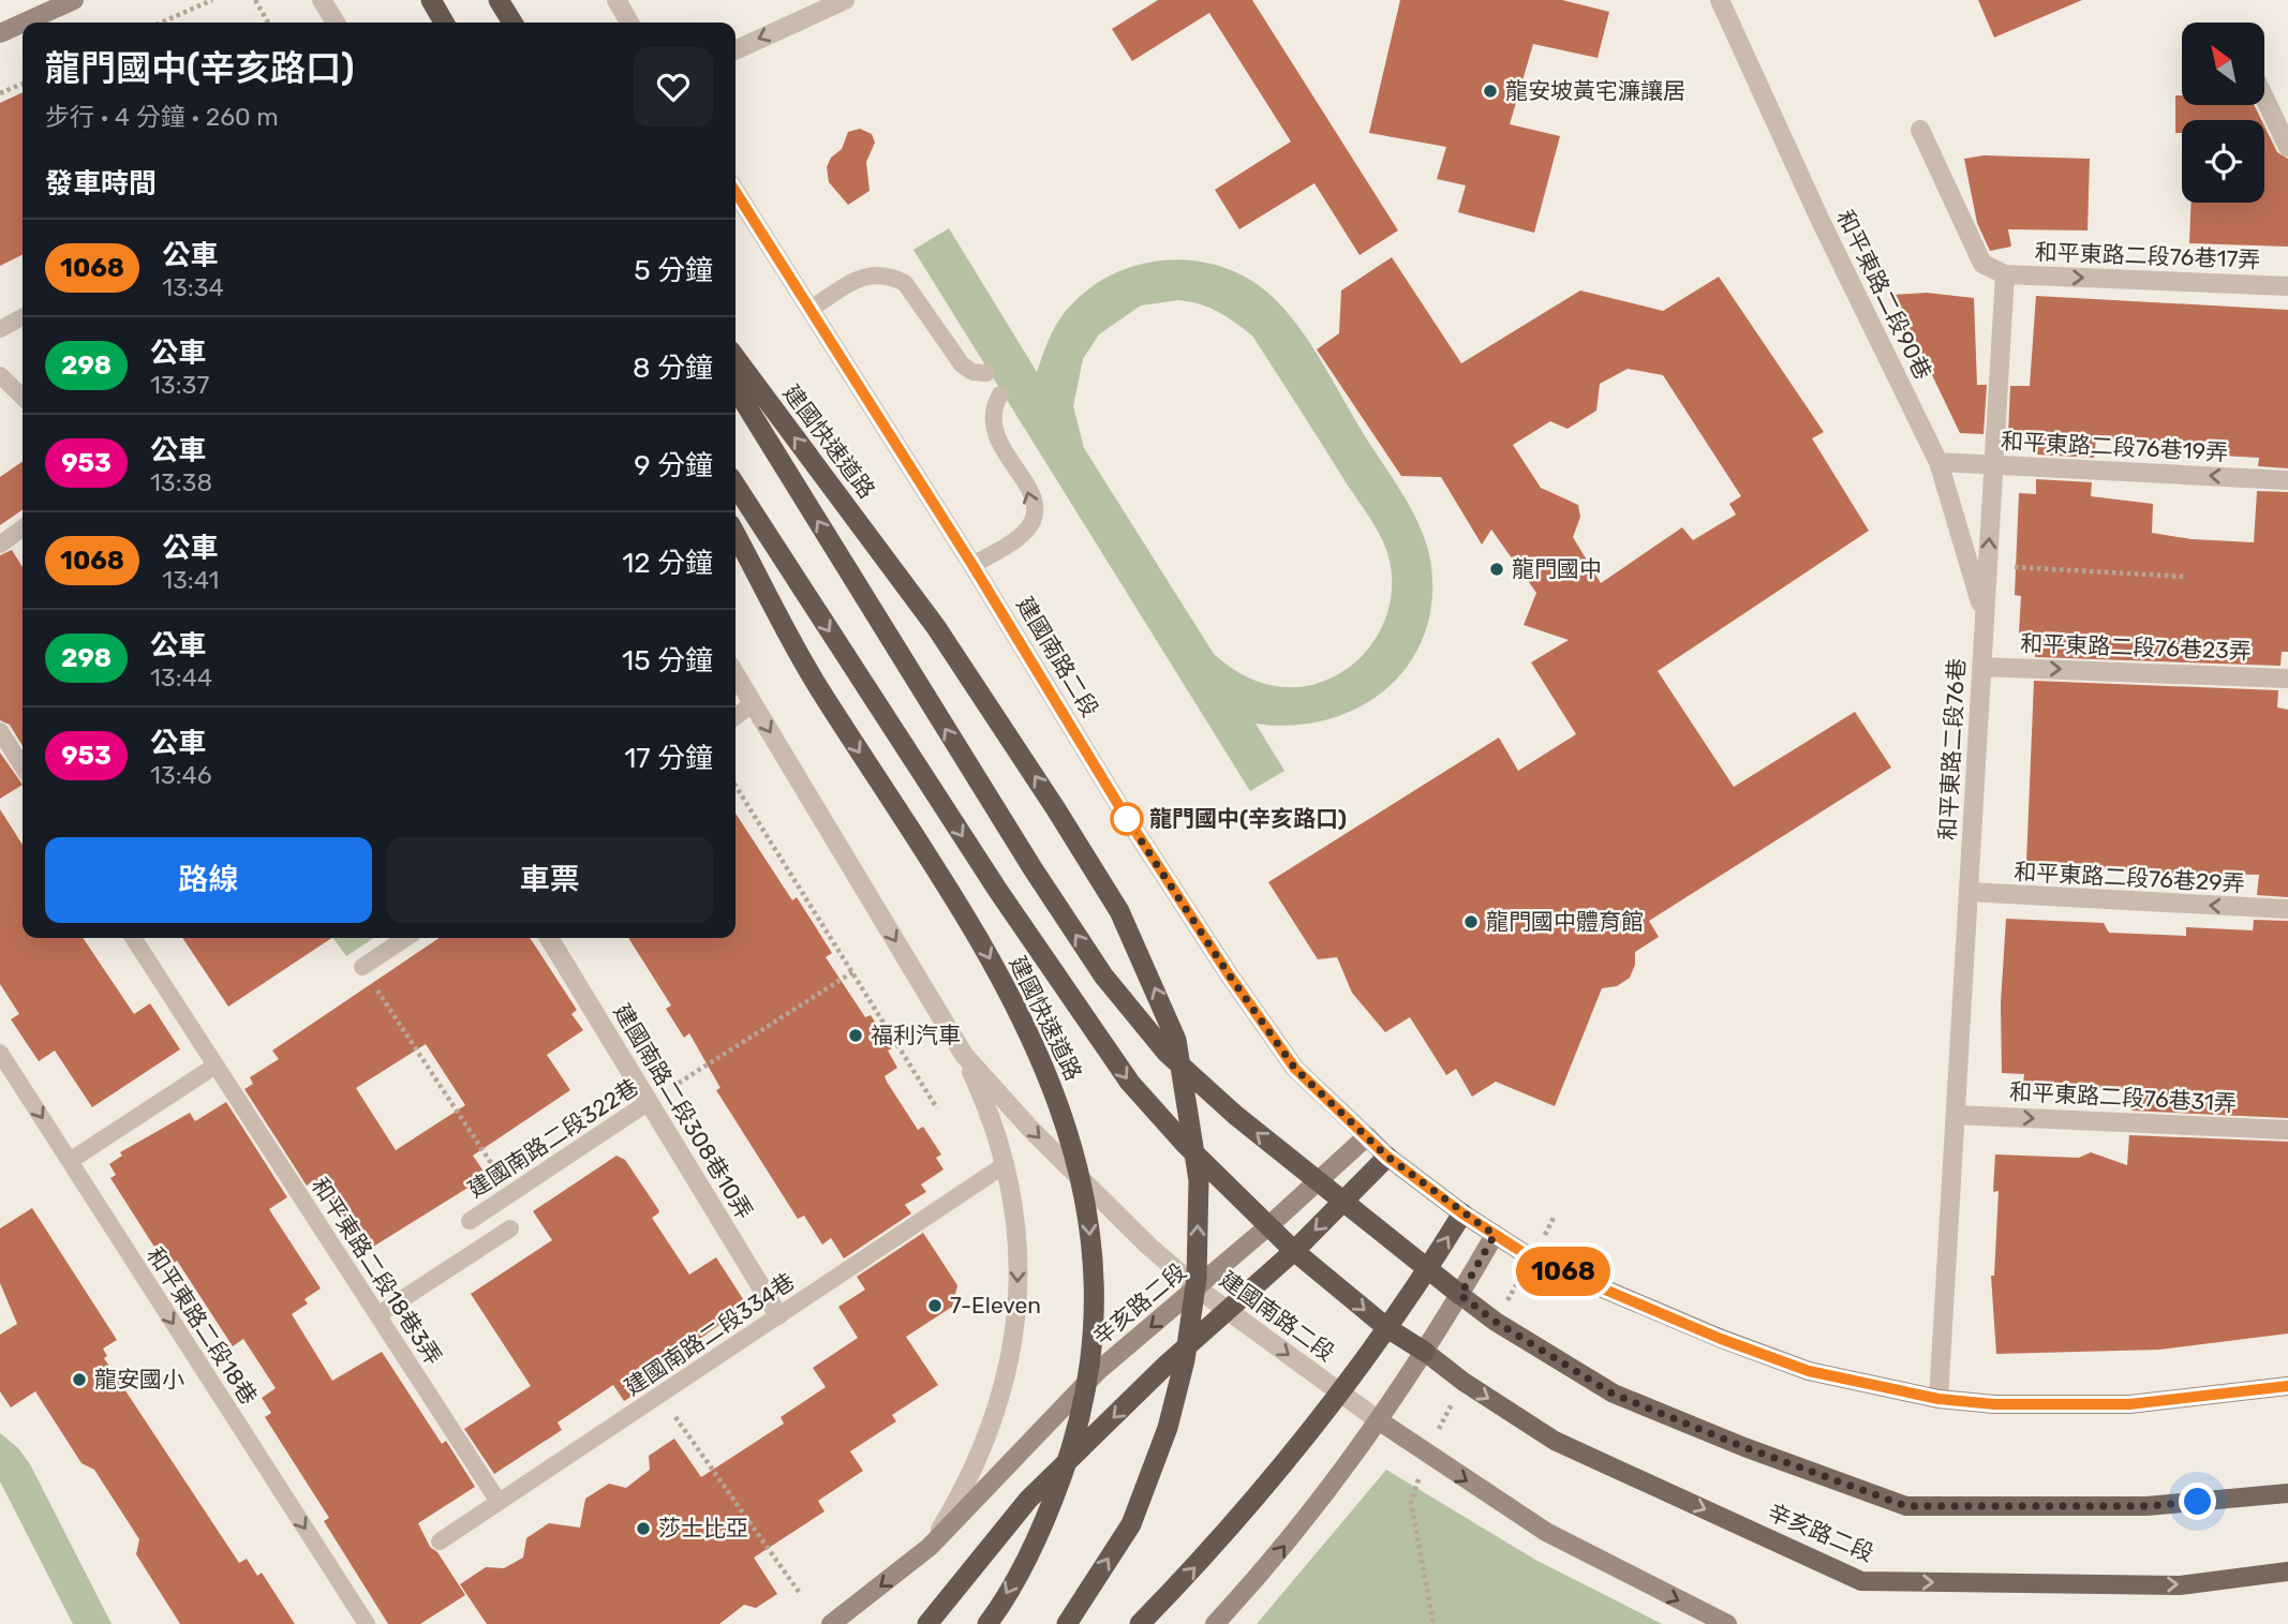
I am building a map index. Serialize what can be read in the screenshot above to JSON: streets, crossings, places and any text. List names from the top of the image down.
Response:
{
  "streets": {
    "highway": ["建國快速道路"],
    "main road": ["辛亥路二段"],
    "street": [
      "和平東路二段76巷17弄",
      "和平東路二段90巷",
      "和平東路二段76巷19弄",
      "和平東路二段76巷23弄",
      "建國南路二段",
      "和平東路二段76巷",
      "和平東路二段76巷29弄",
      "和平東路二段76巷31弄",
      "建國南路二段308巷10弄"
    ],
    "lane": [
      "建國南路二段322巷",
      "和平東路二段18巷3弄",
      "和平東路二段18巷",
      "建國南路二段334巷"
    ]
  },
  "crossings": [
    ["和平東路二段76巷17弄", "和平東路二段76巷"],
    ["和平東路二段90巷", "和平東路二段76巷19弄"],
    ["和平東路二段90巷", "和平東路二段76巷"],
    ["建國快速道路", "辛亥路二段"],
    ["和平東路二段76巷19弄", "和平東路二段76巷"],
    ["和平東路二段76巷23弄", "和平東路二段76巷"],
    ["建國南路二段", "辛亥路二段"],
    ["和平東路二段76巷", "和平東路二段76巷29弄"],
    ["和平東路二段76巷", "和平東路二段76巷31弄"],
    ["建國南路二段308巷10弄", "建國南路二段322巷"],
    ["建國南路二段308巷10弄", "建國南路二段334巷"],
    ["和平東路二段18巷3弄", "建國南路二段334巷"]
  ],
  "one_way": [
    "和平東路二段76巷17弄",
    "和平東路二段76巷19弄",
    "和平東路二段76巷23弄",
    "建國南路二段",
    "和平東路二段76巷29弄",
    "和平東路二段76巷31弄",
    "和平東路二段18巷"
  ],
  "places": [
    "龍安坡黃宅濂讓居",
    "龍門國中",
    "龍門國中(辛亥路口)",
    "龍門國中體育館",
    "福利汽車",
    "7-Eleven",
    "龍安國小",
    "莎士比亞"
  ],
  "lines": ["bus line 1068"],
  "north": "top left",
  "page": {
    "on_map": "1068",
    "heading": [
      ["龍門國中(辛亥路口)", "步行 · 4 分鐘 · 260 m"],
      "發車時間"
    ],
    "list": [
      {
        "mark": "1068",
        "name": "公車",
        "note": "13:34",
        "value": "5 分鐘"
      },
      {
        "mark": "298",
        "name": "公車",
        "note": "13:37",
        "value": "8 分鐘"
      },
      {
        "mark": "953",
        "name": "公車",
        "note": "13:38",
        "value": "9 分鐘"
      },
      {
        "mark": "1068",
        "name": "公車",
        "note": "13:41",
        "value": "12 分鐘"
      },
      {
        "mark": "298",
        "name": "公車",
        "note": "13:44",
        "value": "15 分鐘"
      },
      {
        "mark": "953",
        "name": "公車",
        "note": "13:46",
        "value": "17 分鐘"
      }
    ],
    "buttons": ["路線", "車票"]
  }
}
